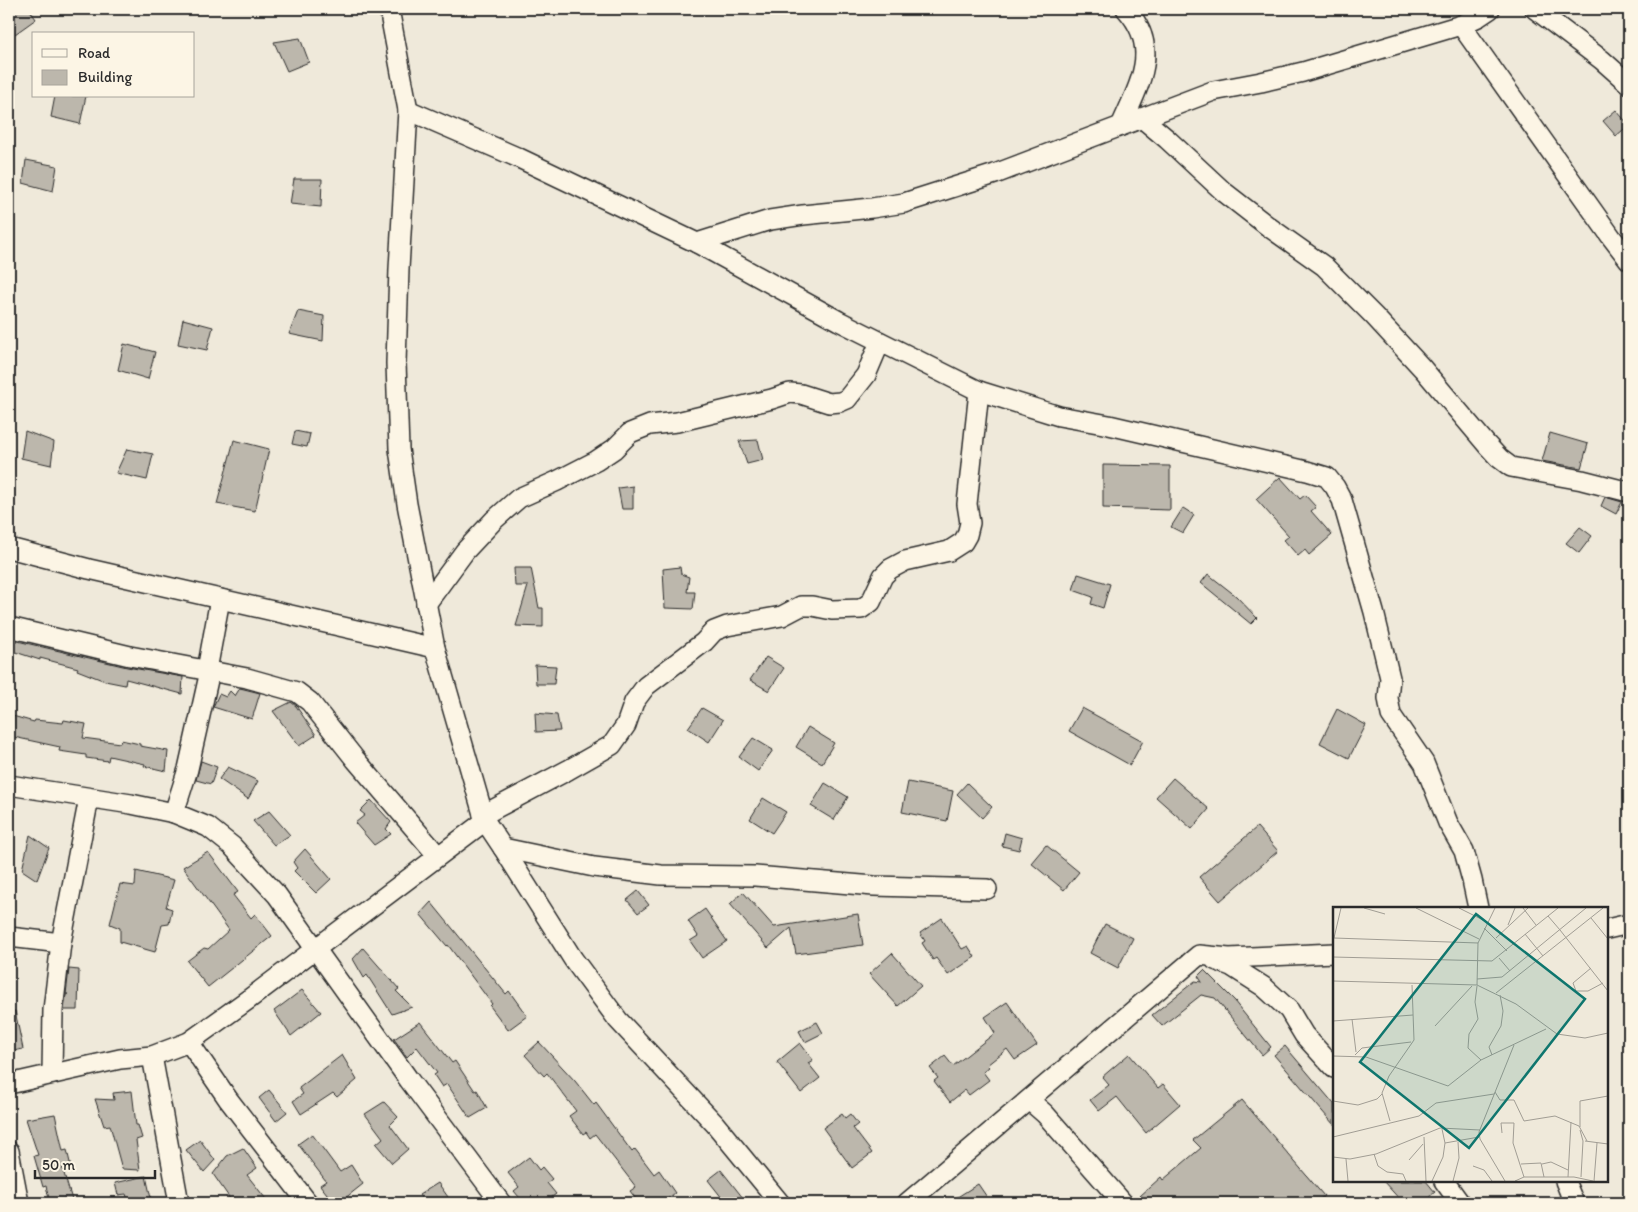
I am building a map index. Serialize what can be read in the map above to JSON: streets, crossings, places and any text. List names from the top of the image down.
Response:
{
  "legend": ["Road", "Building"],
  "scale_bar": "50 m"
}
